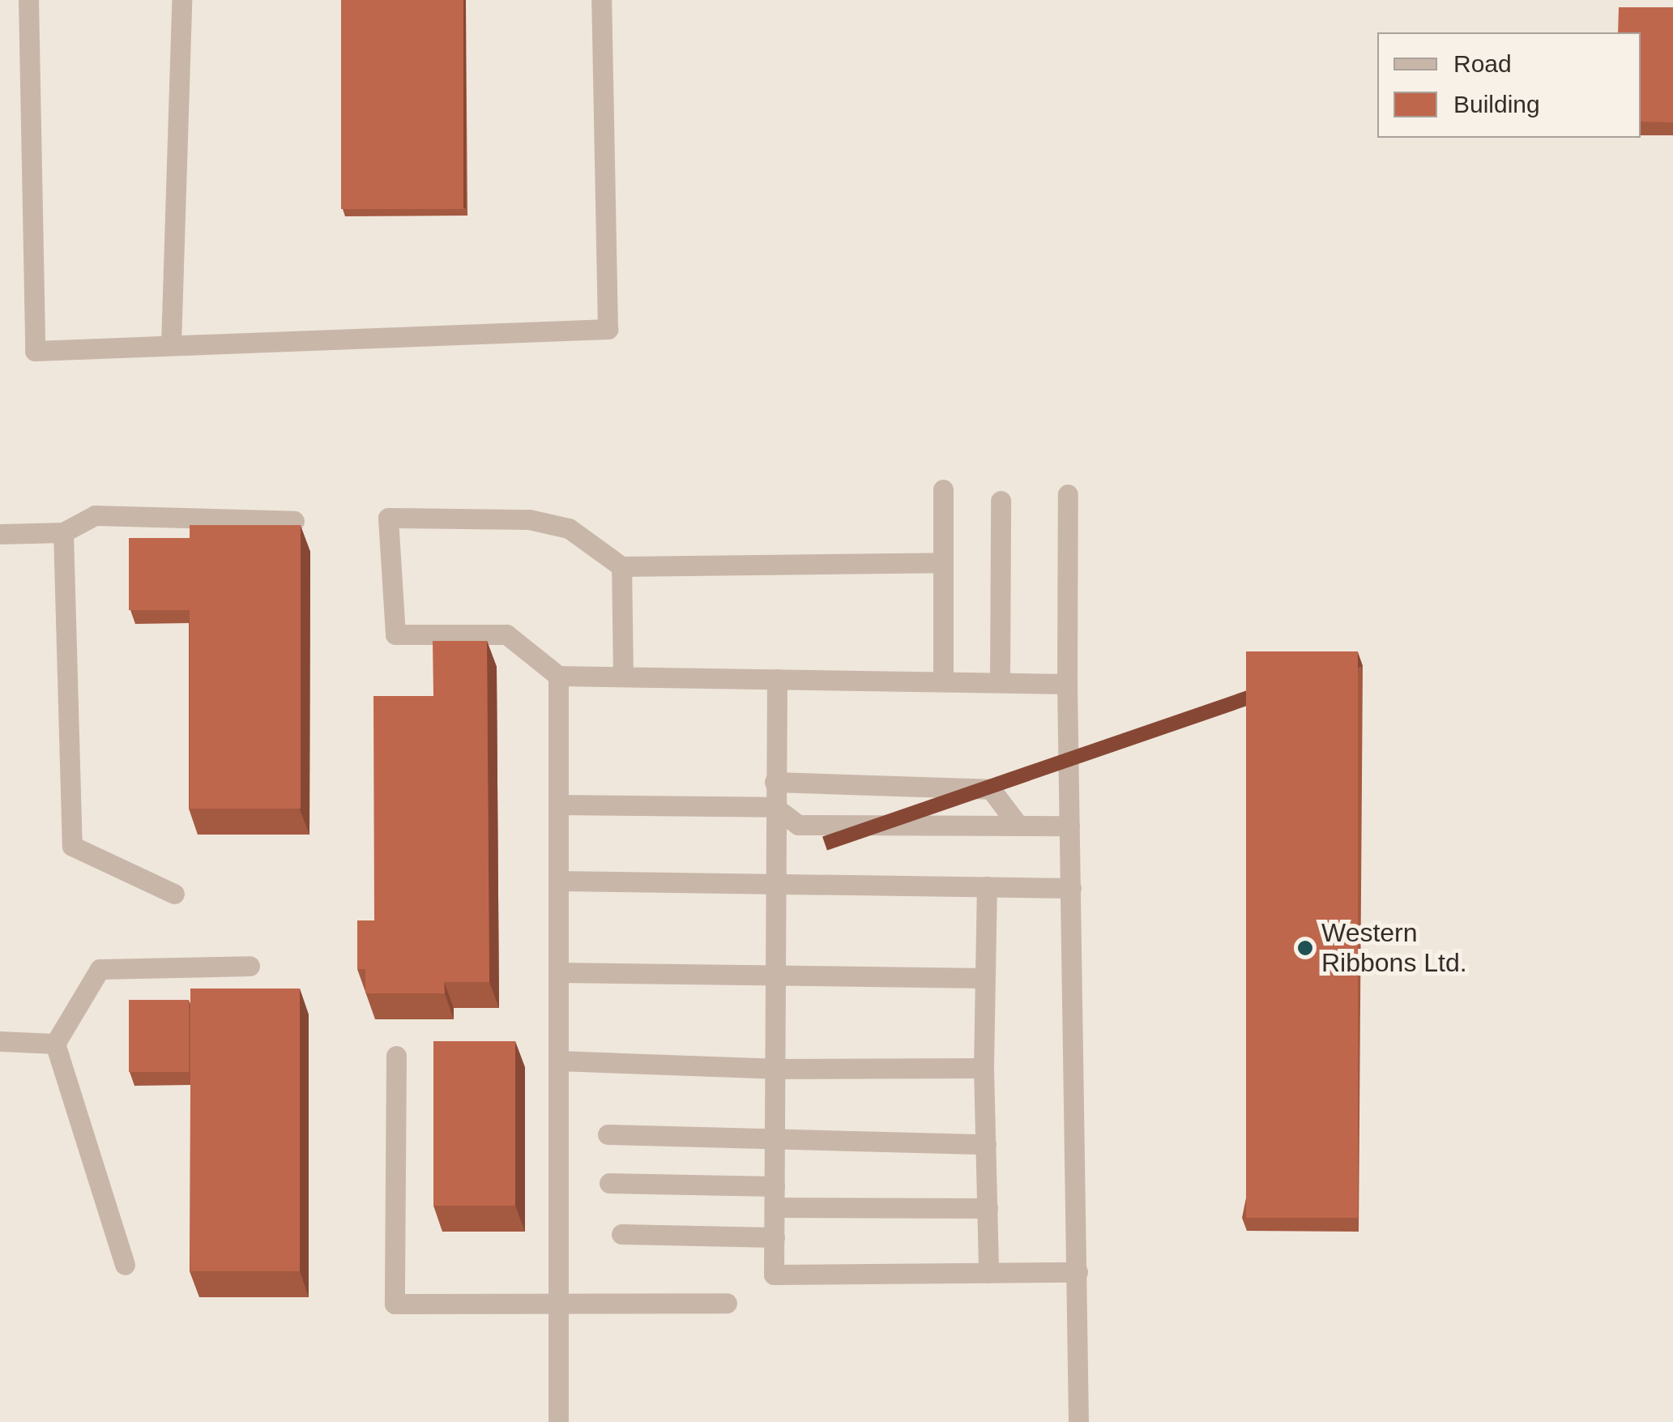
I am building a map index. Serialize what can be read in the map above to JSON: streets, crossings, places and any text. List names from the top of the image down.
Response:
{
  "places": ["Western Ribbons Ltd."],
  "legend": ["Road", "Building"]
}
